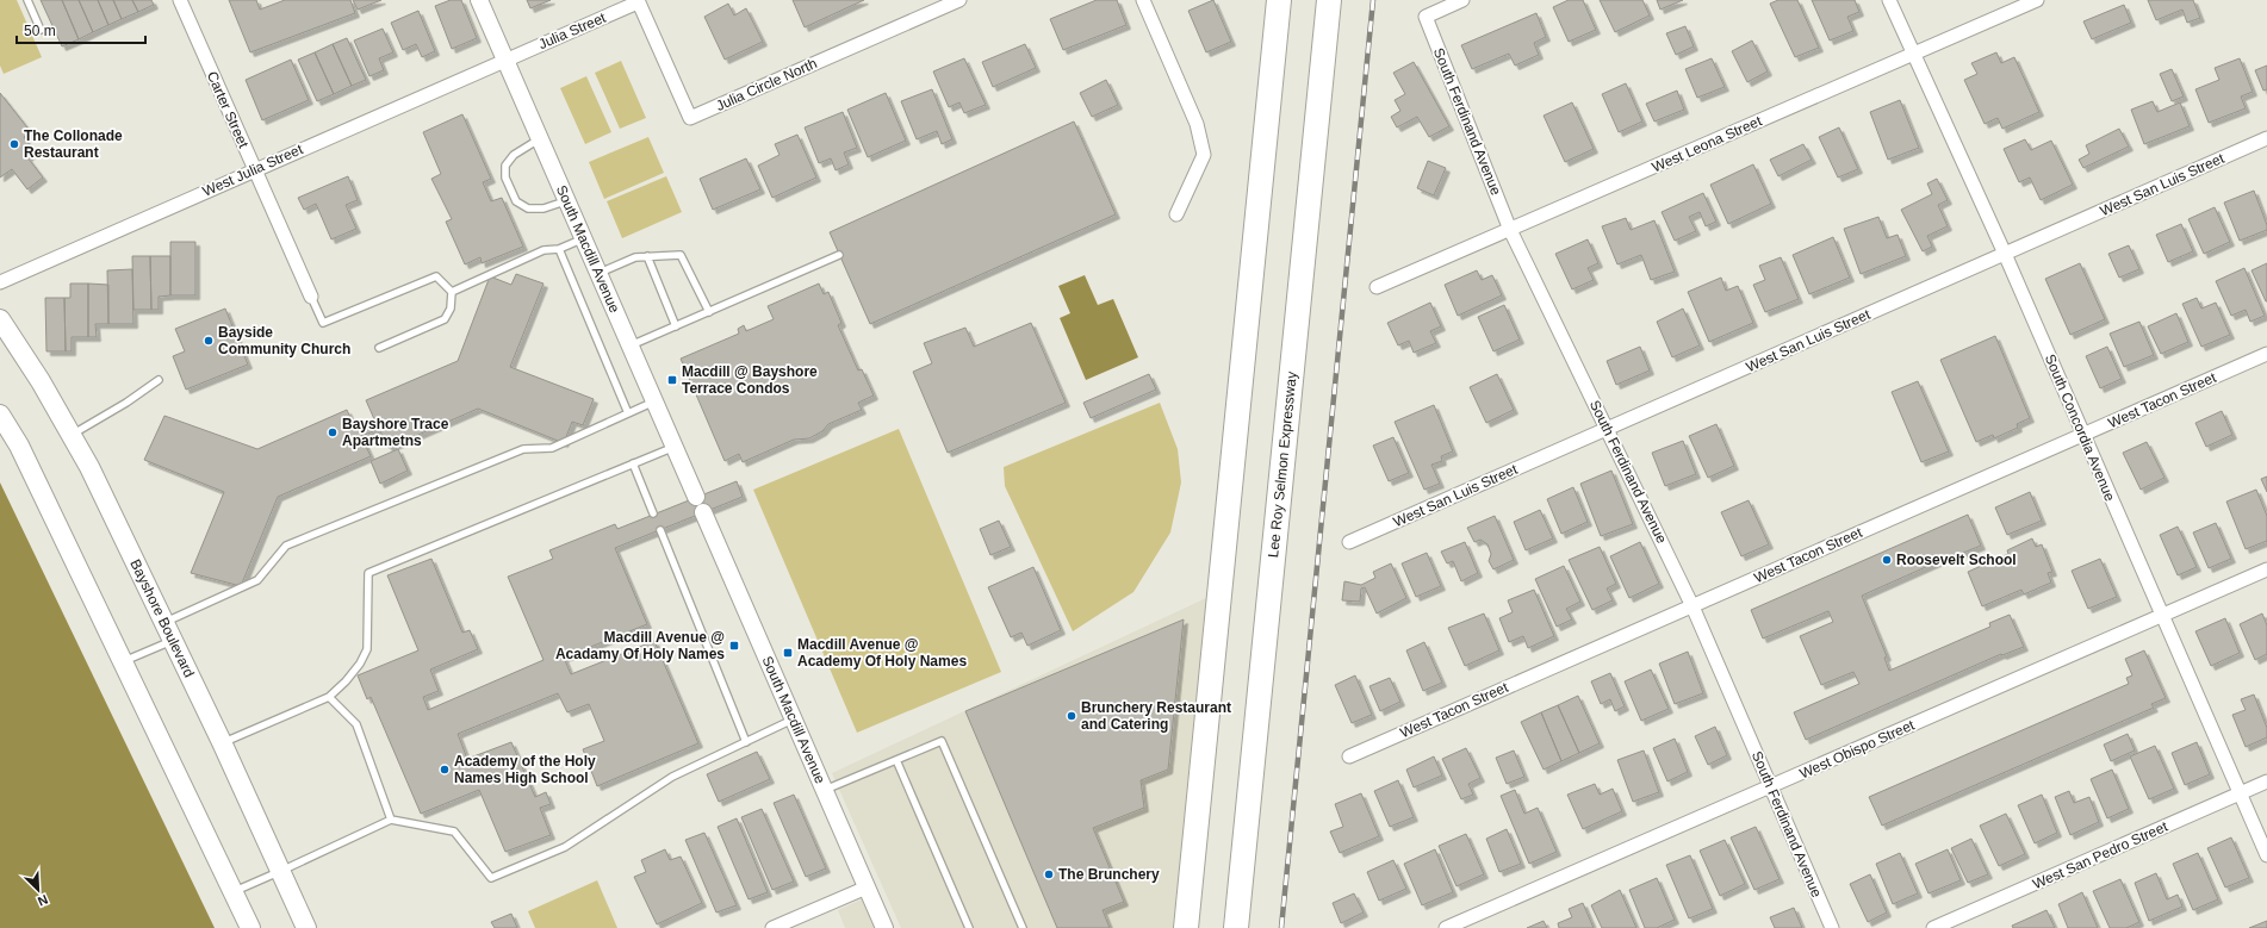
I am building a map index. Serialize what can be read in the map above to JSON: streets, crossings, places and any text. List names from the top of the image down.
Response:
{
  "streets": {
    "highway": ["Lee Roy Selmon Expressway"],
    "main road": ["Bayshore Boulevard"],
    "street": [
      "Julia Street",
      "Julia Circle North",
      "Carter Street",
      "South Ferdinand Avenue",
      "West Leona Street",
      "West Julia Street",
      "West San Luis Street",
      "South Macdill Avenue",
      "West Tacon Street",
      "South Concordia Avenue",
      "West Obispo Street",
      "West San Pedro Street"
    ]
  },
  "crossings": [
    ["Julia Street", "Julia Circle North"],
    ["Julia Street", "West Julia Street"],
    ["Julia Street", "South Macdill Avenue"],
    ["Carter Street", "West Julia Street"],
    ["South Ferdinand Avenue", "West Leona Street"],
    ["South Ferdinand Avenue", "West San Luis Street"],
    ["South Ferdinand Avenue", "West Tacon Street"],
    ["South Ferdinand Avenue", "West Obispo Street"],
    ["West Leona Street", "South Concordia Avenue"],
    ["West Julia Street", "South Macdill Avenue"],
    ["West San Luis Street", "South Concordia Avenue"],
    ["West Tacon Street", "South Concordia Avenue"],
    ["South Concordia Avenue", "West Obispo Street"],
    ["South Concordia Avenue", "West San Pedro Street"]
  ],
  "places": {
    "other": [
      "The Collonade Restaurant",
      "Bayside Community Church",
      "Bayshore Trace Apartmetns",
      "Roosevelt School",
      "Brunchery Restaurant and Catering",
      "Academy of the Holy Names High School",
      "The Brunchery"
    ],
    "transit": ["Macdill @ Bayshore Terrace Condos", "Macdill Avenue @ Acadamy Of Holy Names", "Macdill Avenue @ Academy Of Holy Names"]
  },
  "scale_bar": "50 m",
  "north": "bottom right"
}
